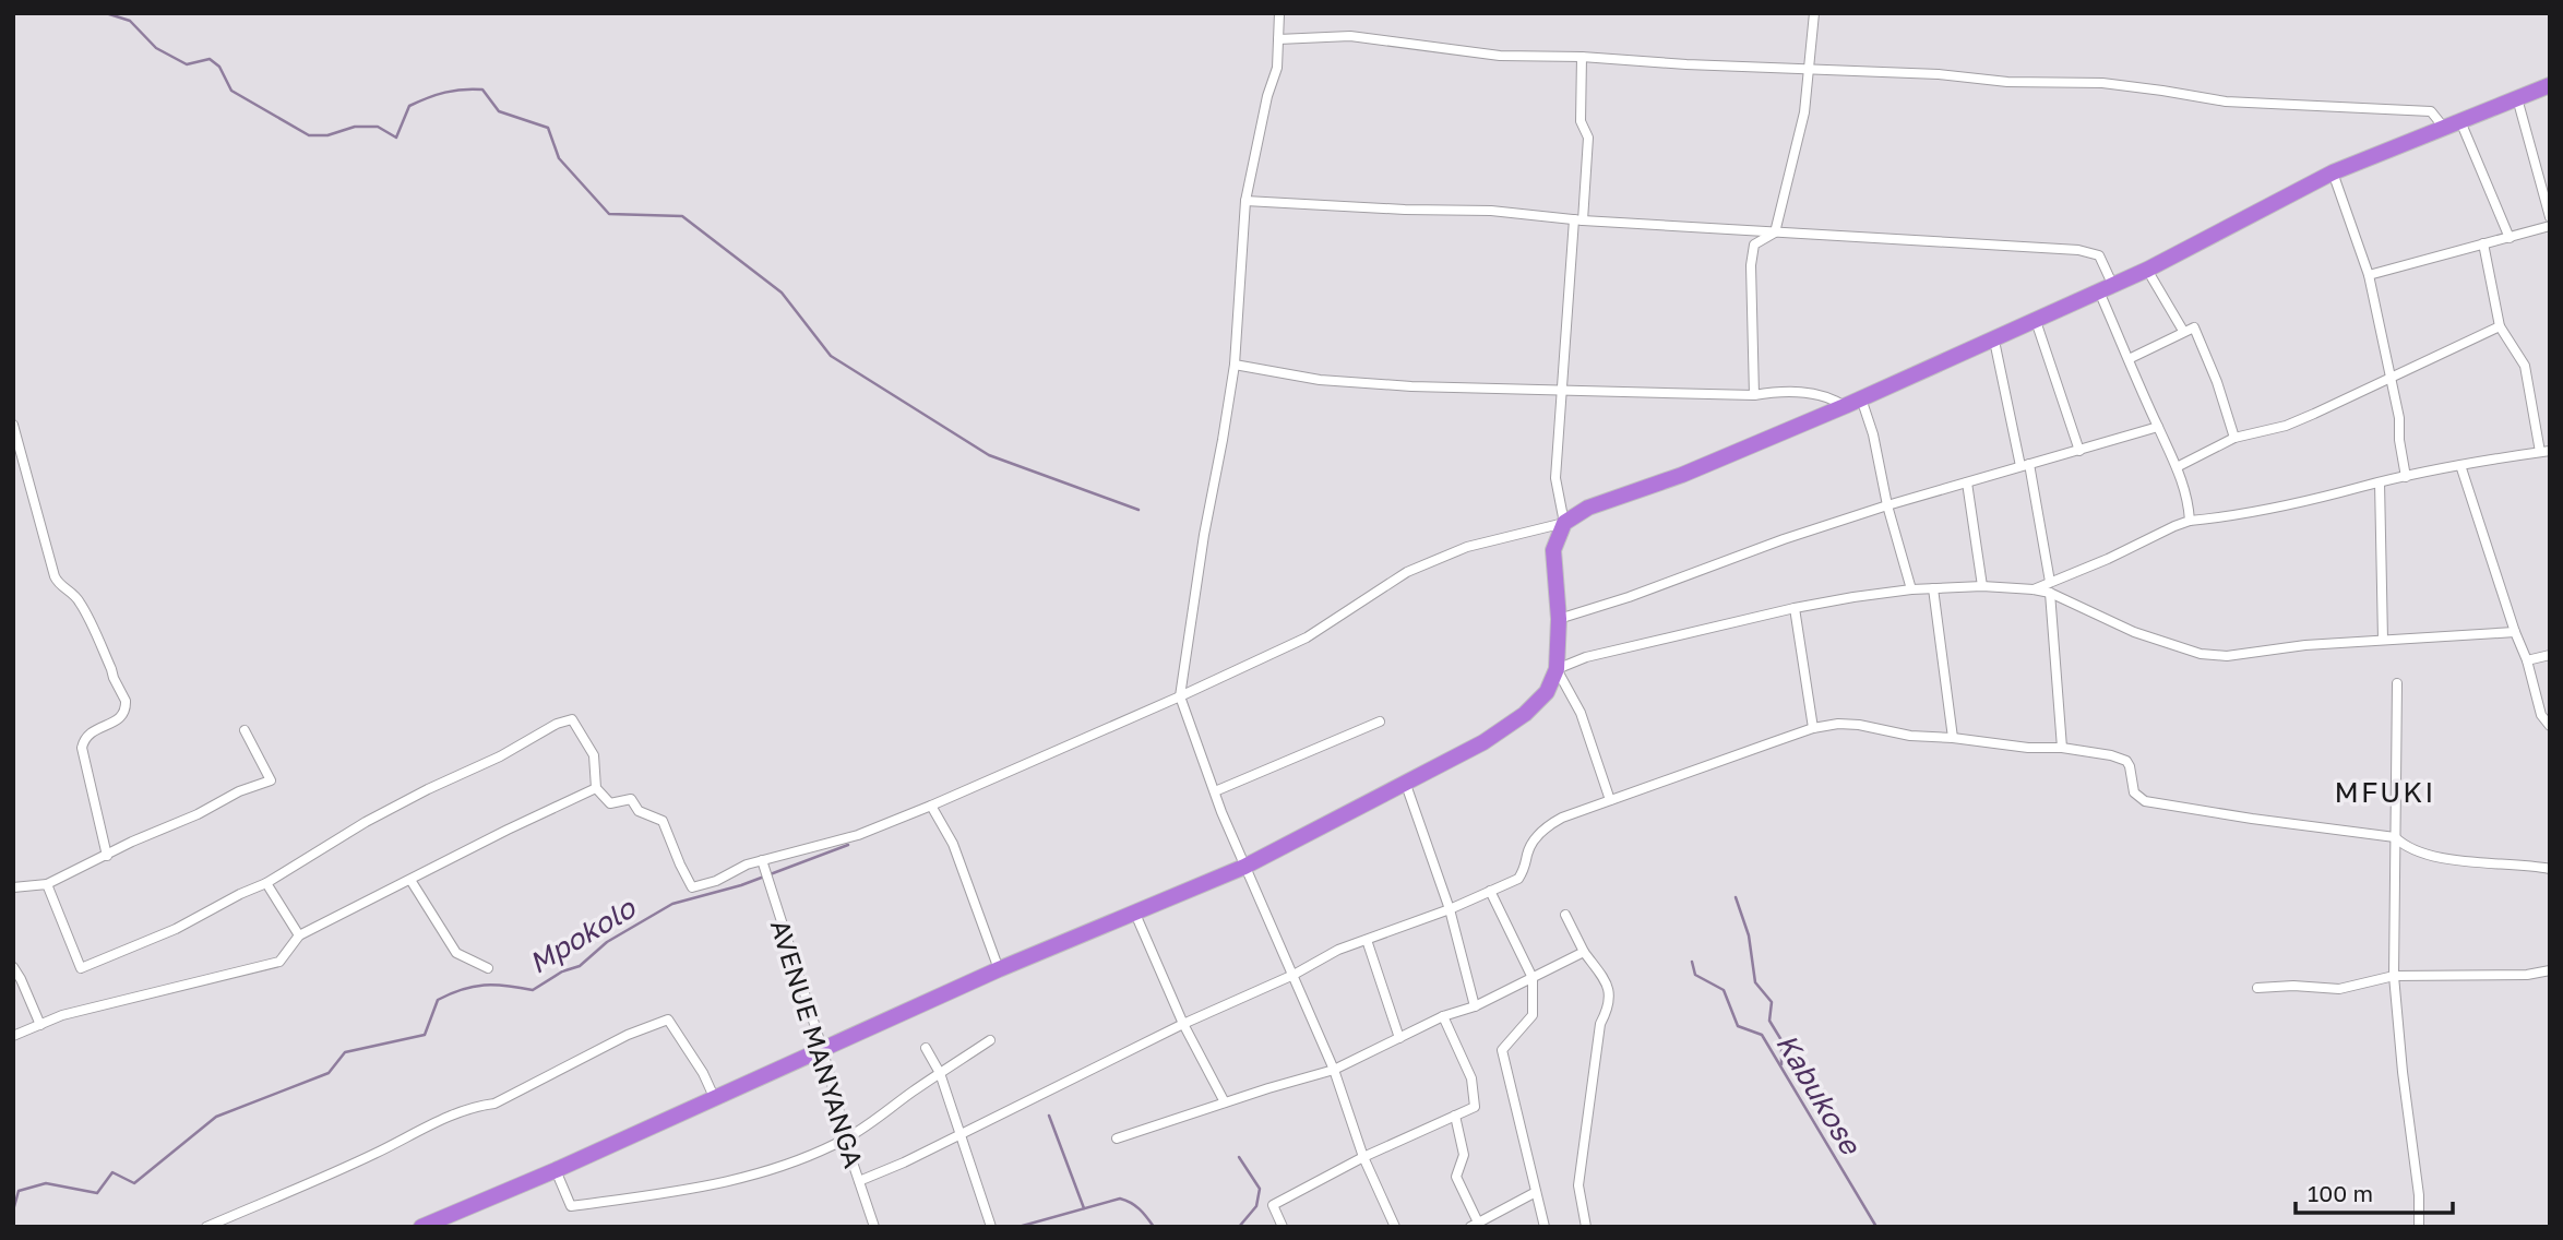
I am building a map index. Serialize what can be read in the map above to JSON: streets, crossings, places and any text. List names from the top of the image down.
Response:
{
  "streets": {
    "street": ["AVENUE MANYANGA"]
  },
  "districts": ["MFUKI"],
  "water": ["Mpokolo", "Kabukose"],
  "scale_bar": "100 m"
}
